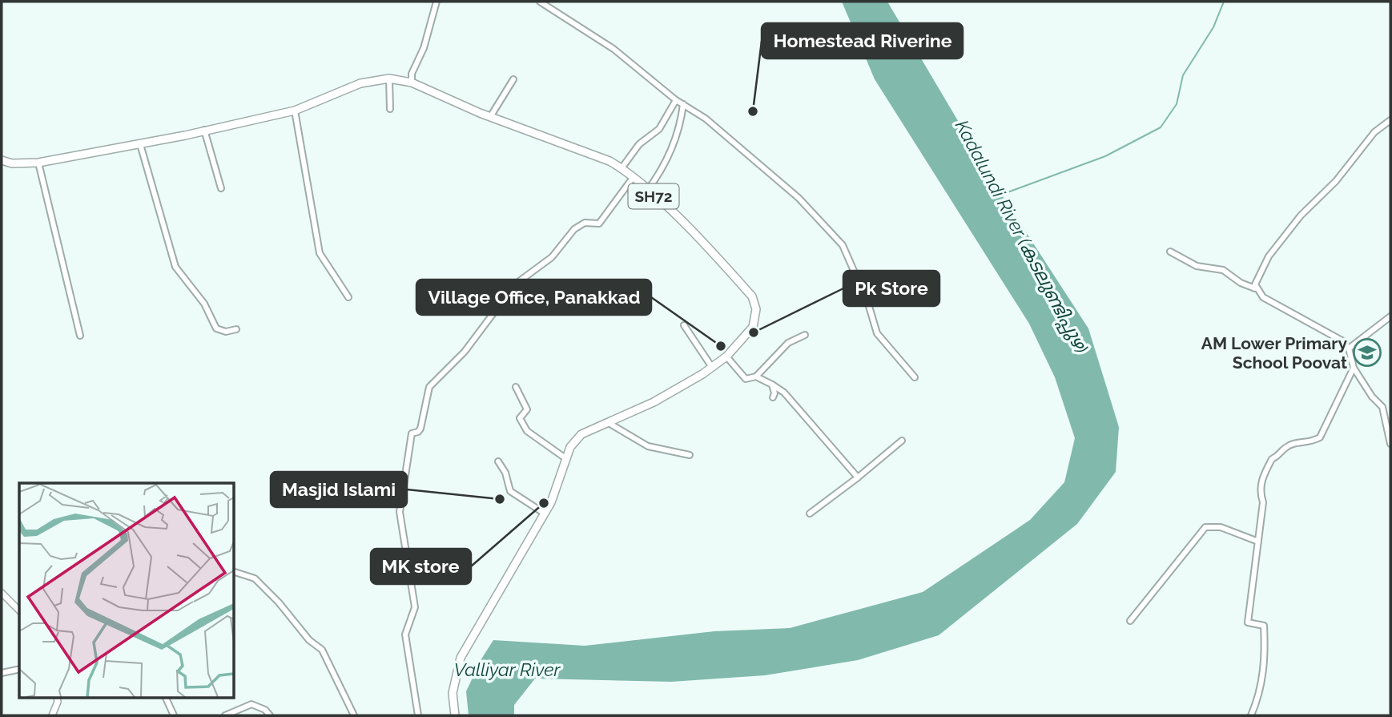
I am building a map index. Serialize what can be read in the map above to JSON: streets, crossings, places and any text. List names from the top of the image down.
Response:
{
  "streets": {
    "main road": ["SH72"]
  },
  "water": ["Kadalundi River (കടലുണ്ടിപ്പുഴ)", "Valliyar River"],
  "places": {
    "other": [
      "Homestead Riverine",
      "Pk Store",
      "Village Office, Panakkad",
      "Masjid Islami",
      "MK store"
    ],
    "school or university": ["AM Lower Primary School Poovat"]
  }
}
